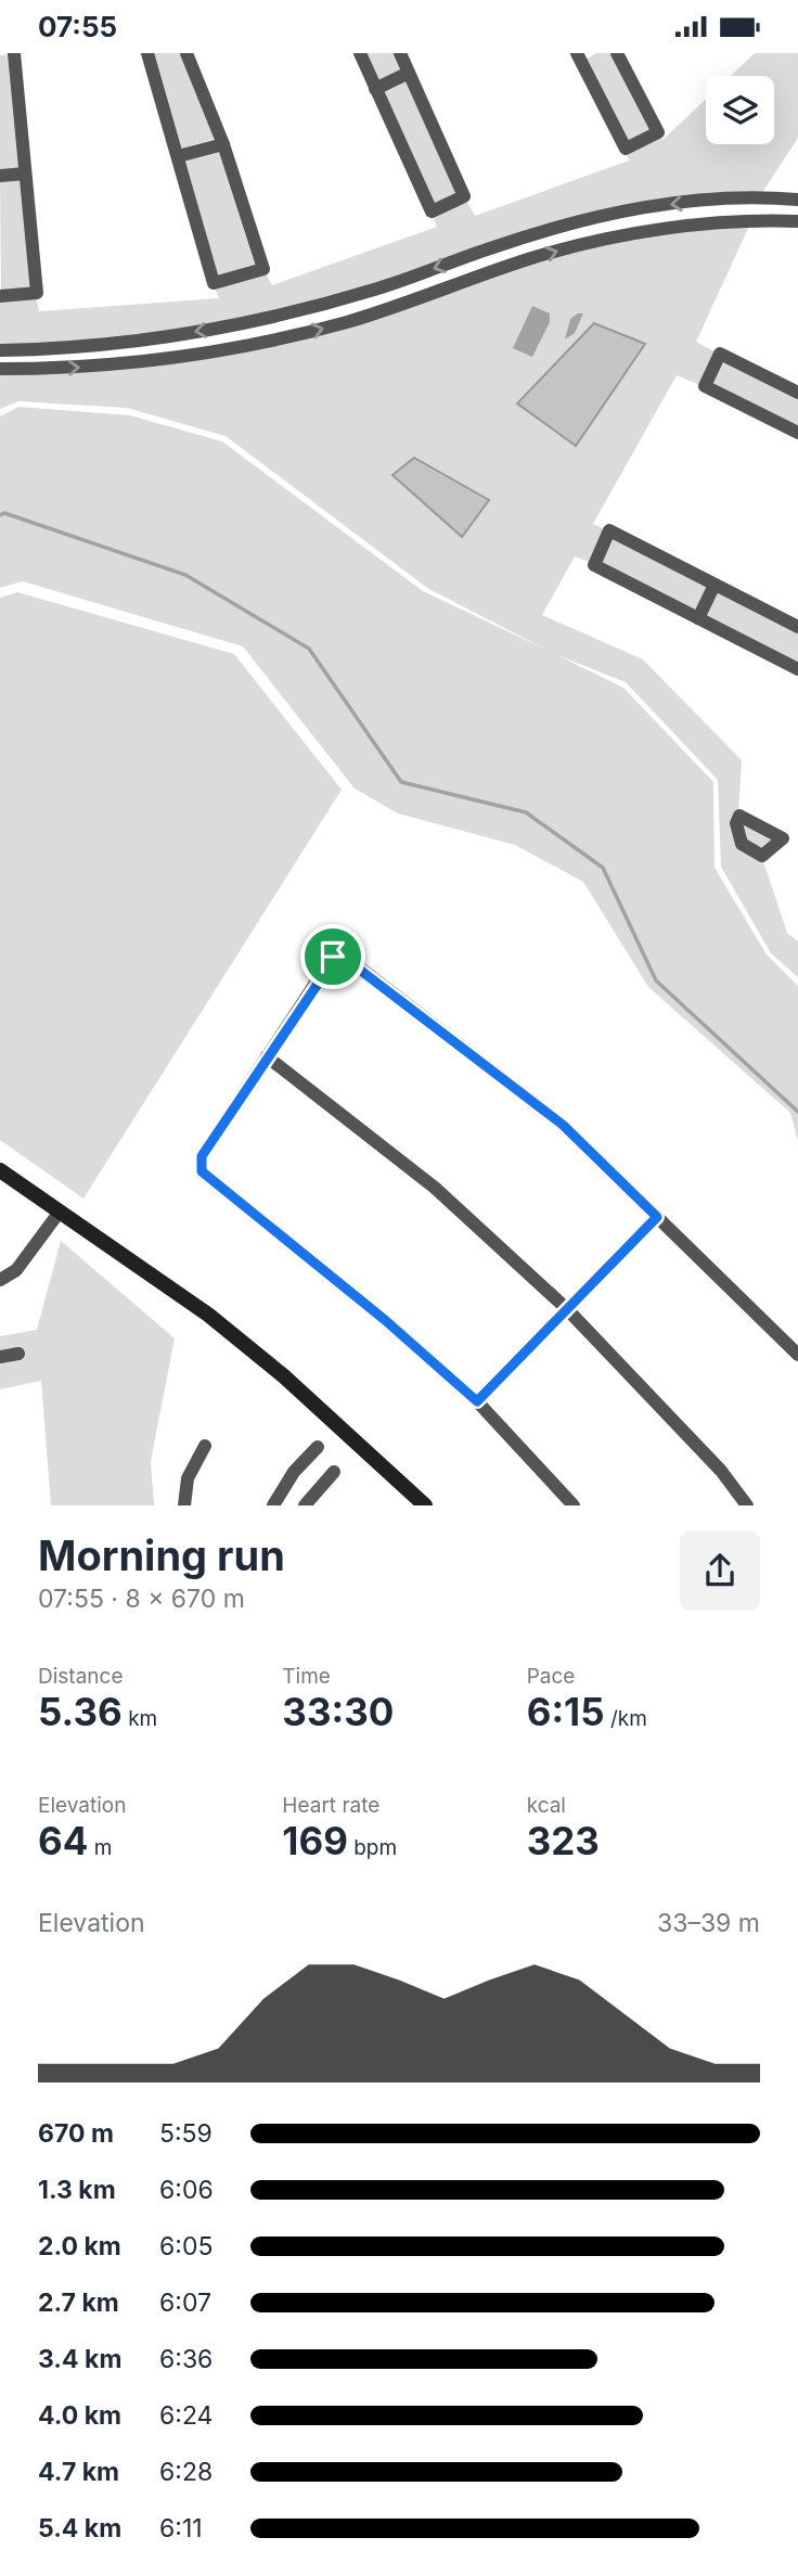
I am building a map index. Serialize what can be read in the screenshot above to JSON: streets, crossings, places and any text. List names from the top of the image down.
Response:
{
  "page": {
    "status": "07:55",
    "heading": ["Morning run", "07:55 · 8 × 670 m"],
    "stats": [
      ["Distance", "5.36 km"],
      ["Time", "33:30"],
      ["Pace", "6:15 /km"],
      ["Elevation", "64 m"],
      ["Heart rate", "169 bpm"],
      ["kcal", "323"]
    ],
    "chart": ["Elevation", "33–39 m"],
    "list": [
      {
        "name": "670 m",
        "note": "5:59"
      },
      {
        "name": "1.3 km",
        "note": "6:06"
      },
      {
        "name": "2.0 km",
        "note": "6:05"
      },
      {
        "name": "2.7 km",
        "note": "6:07"
      },
      {
        "name": "3.4 km",
        "note": "6:36"
      },
      {
        "name": "4.0 km",
        "note": "6:24"
      },
      {
        "name": "4.7 km",
        "note": "6:28"
      },
      {
        "name": "5.4 km",
        "note": "6:11"
      }
    ]
  }
}
